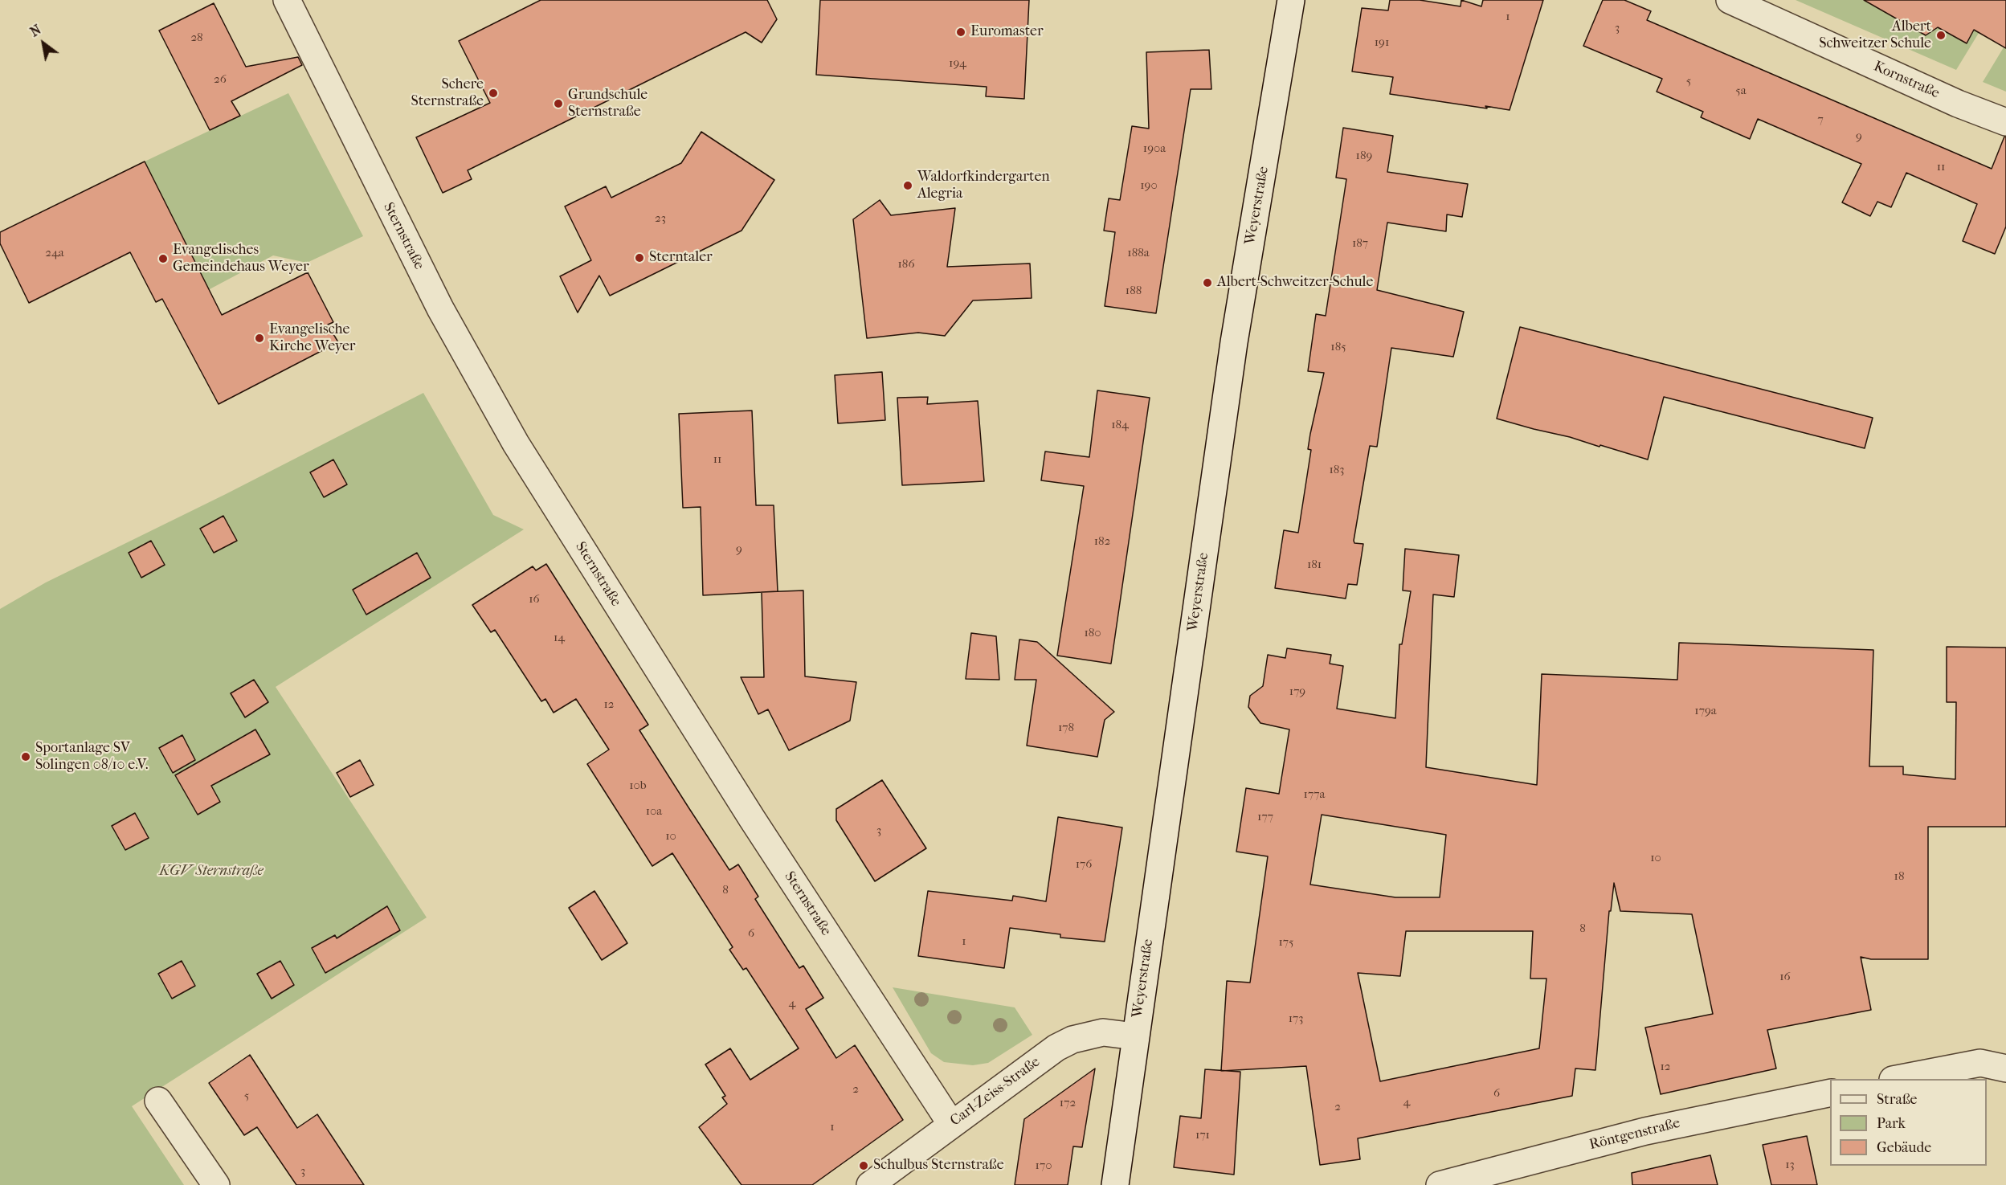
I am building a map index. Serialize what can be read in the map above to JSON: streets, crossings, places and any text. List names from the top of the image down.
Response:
{
  "streets": {
    "street": [
      "Kornstraße",
      "Weyerstraße",
      "Sternstraße",
      "Carl-Zeiss-Straße",
      "Röntgenstraße"
    ]
  },
  "crossings": [
    ["Weyerstraße", "Carl-Zeiss-Straße"],
    ["Sternstraße", "Carl-Zeiss-Straße"]
  ],
  "parks": ["KGV Sternstraße"],
  "places": [
    "Euromaster",
    "Albert Schweitzer Schule",
    "Schere Sternstraße",
    "Grundschule Sternstraße",
    "Waldorfkindergarten Alegria",
    "Sterntaler",
    "Evangelisches Gemeindehaus Weyer",
    "Albert-Schweitzer-Schule",
    "Evangelische Kirche Weyer",
    "Sportanlage SV Solingen 08/10 e.V.",
    "Schulbus Sternstraße"
  ],
  "house_numbers": [
    "1",
    "3",
    "28",
    "191",
    "194",
    "26",
    "5",
    "5a",
    "7",
    "9",
    "190a",
    "189",
    "11",
    "190",
    "23",
    "187",
    "24a",
    "188a",
    "186",
    "188",
    "185",
    "184",
    "11",
    "183",
    "182",
    "9",
    "181",
    "16",
    "180",
    "14",
    "179",
    "12",
    "179a",
    "178",
    "10b",
    "177a",
    "10a",
    "177",
    "3",
    "10",
    "10",
    "176",
    "18",
    "8",
    "8",
    "6",
    "1",
    "175",
    "16",
    "4",
    "173",
    "12",
    "2",
    "6",
    "5",
    "4",
    "172",
    "2",
    "1",
    "171",
    "13",
    "170",
    "3"
  ],
  "legend": ["Straße", "Park", "Gebäude"],
  "north": "top left"
}
